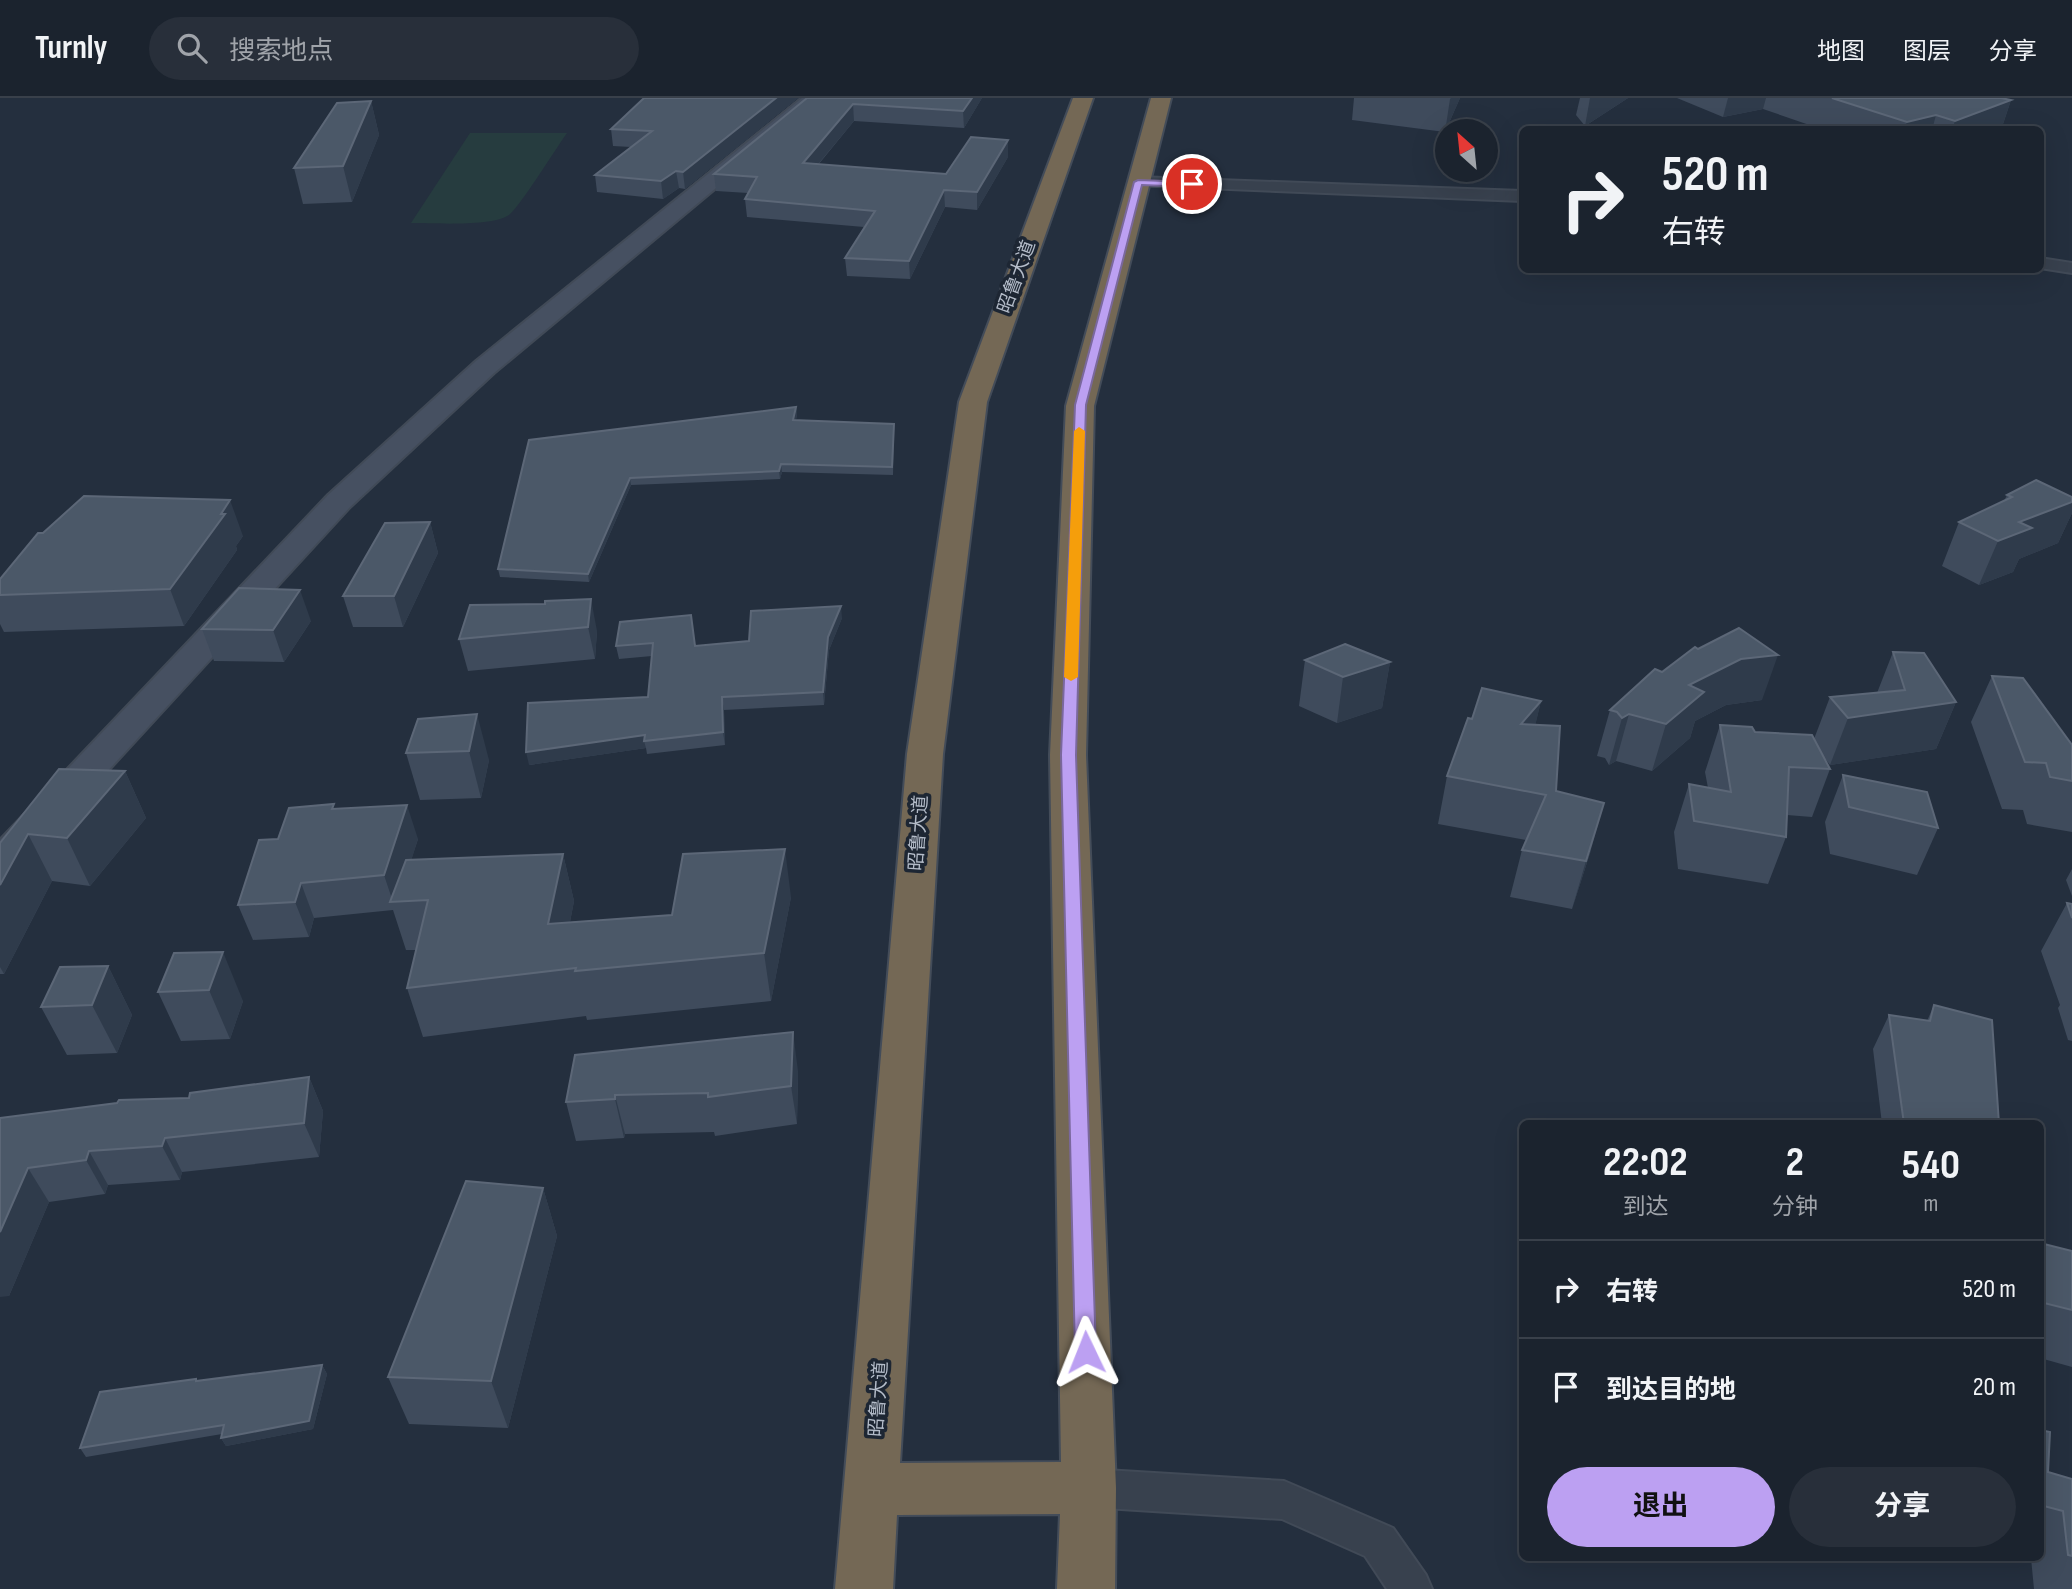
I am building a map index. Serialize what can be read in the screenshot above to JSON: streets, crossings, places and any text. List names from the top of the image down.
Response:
{
  "streets": {
    "highway": ["昭鲁大道"]
  },
  "north": "top left",
  "page": {
    "header": "Turnly",
    "search": "搜索地点",
    "nav": ["地图", "图层", "分享"],
    "turn": ["520 m", "右转"],
    "eta": [
      "22:02",
      "到达",
      "2",
      "分钟",
      "540",
      "m"
    ],
    "list": [
      {
        "name": "右转",
        "value": "520 m"
      },
      {
        "name": "到达目的地",
        "value": "20 m"
      }
    ],
    "buttons": ["退出", "分享"]
  }
}
